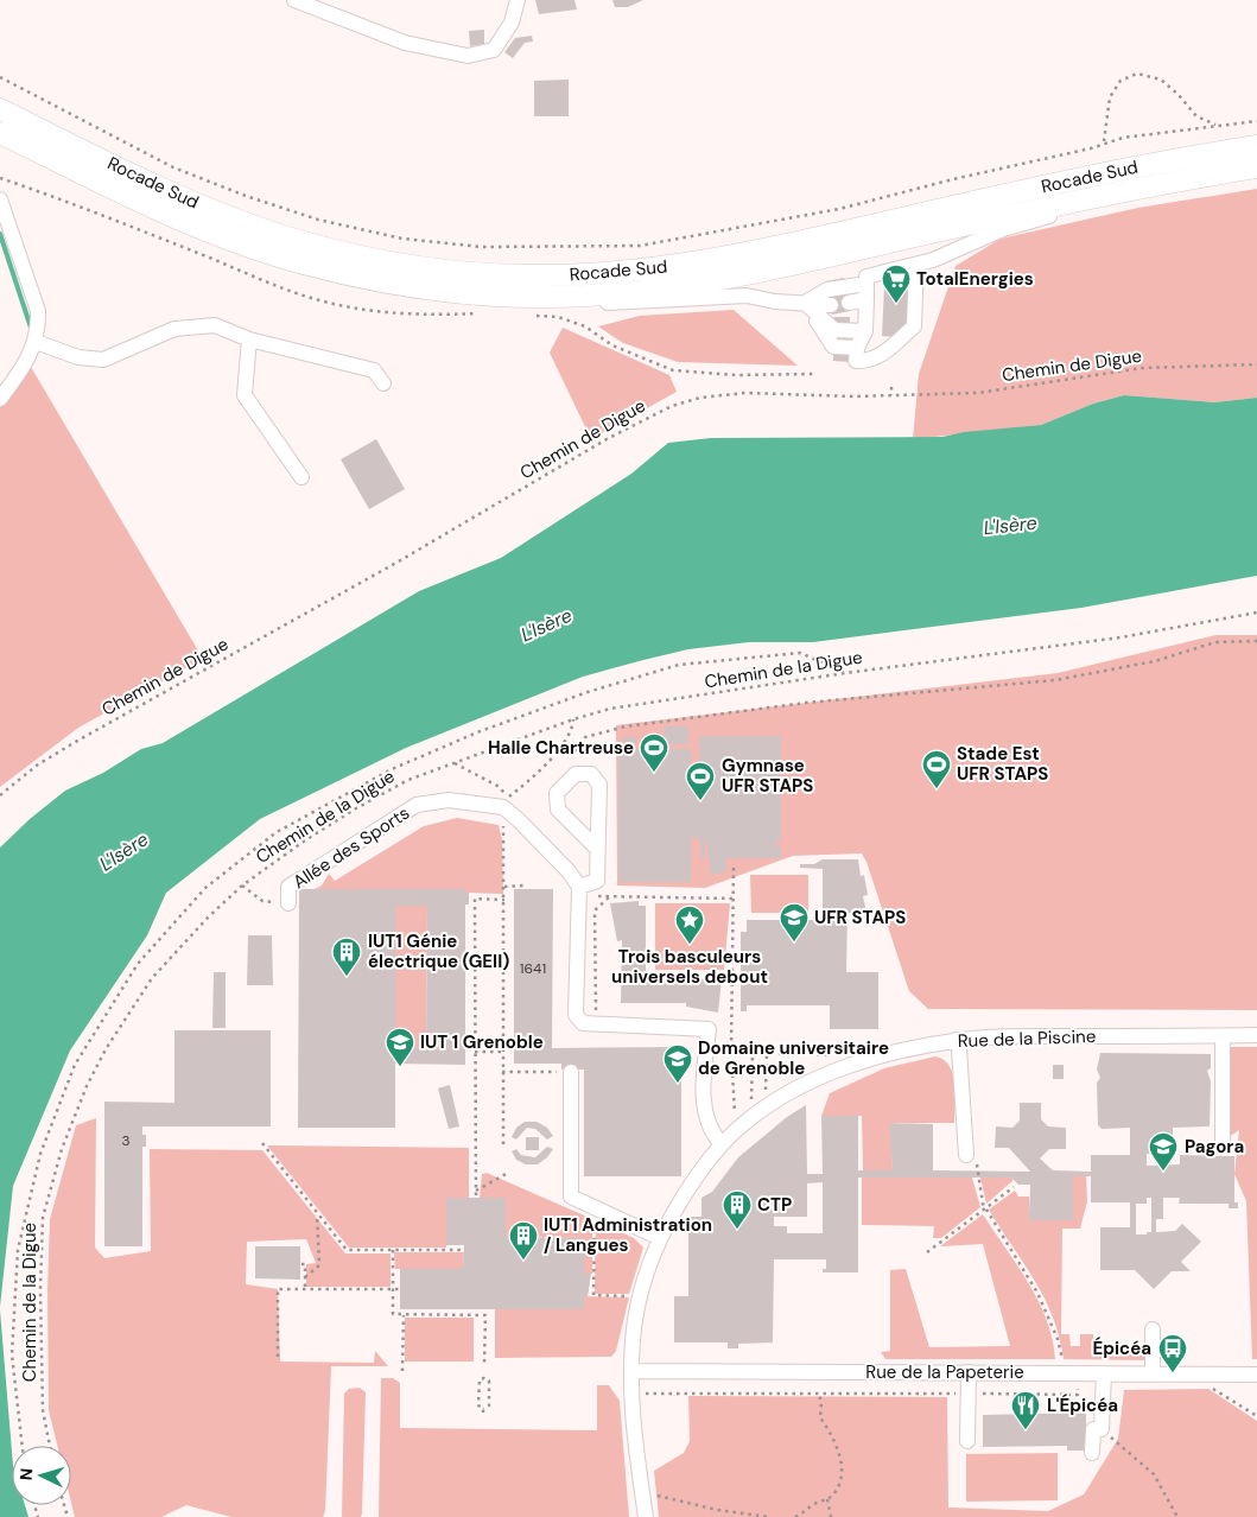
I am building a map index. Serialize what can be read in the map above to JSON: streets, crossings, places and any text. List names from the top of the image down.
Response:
{
  "streets": {
    "highway": ["Rocade Sud"],
    "street": ["Allée des Sports", "Rue de la Piscine", "Rue de la Papeterie"],
    "path": ["Chemin de Digue", "Chemin de la Digue"]
  },
  "crossings": [
    ["Rue de la Piscine", "Rue de la Papeterie"]
  ],
  "water": ["L'Isère"],
  "places": {
    "supermarket": ["TotalEnergies"],
    "sports": ["Halle Chartreuse", "Stade Est UFR STAPS", "Gymnase UFR STAPS"],
    "school or university": [
      "UFR STAPS",
      "IUT 1 Grenoble",
      "Domaine universitaire de Grenoble",
      "Pagora"
    ],
    "place": ["Trois basculeurs universels debout"],
    "building": ["IUT1 Génie électrique (GEII)", "CTP", "IUT1 Administration / Langues"],
    "bus stop": ["Épicéa"],
    "restaurant": ["L'Épicéa"]
  },
  "house_numbers": ["1641", "3"],
  "north": "left"
}
